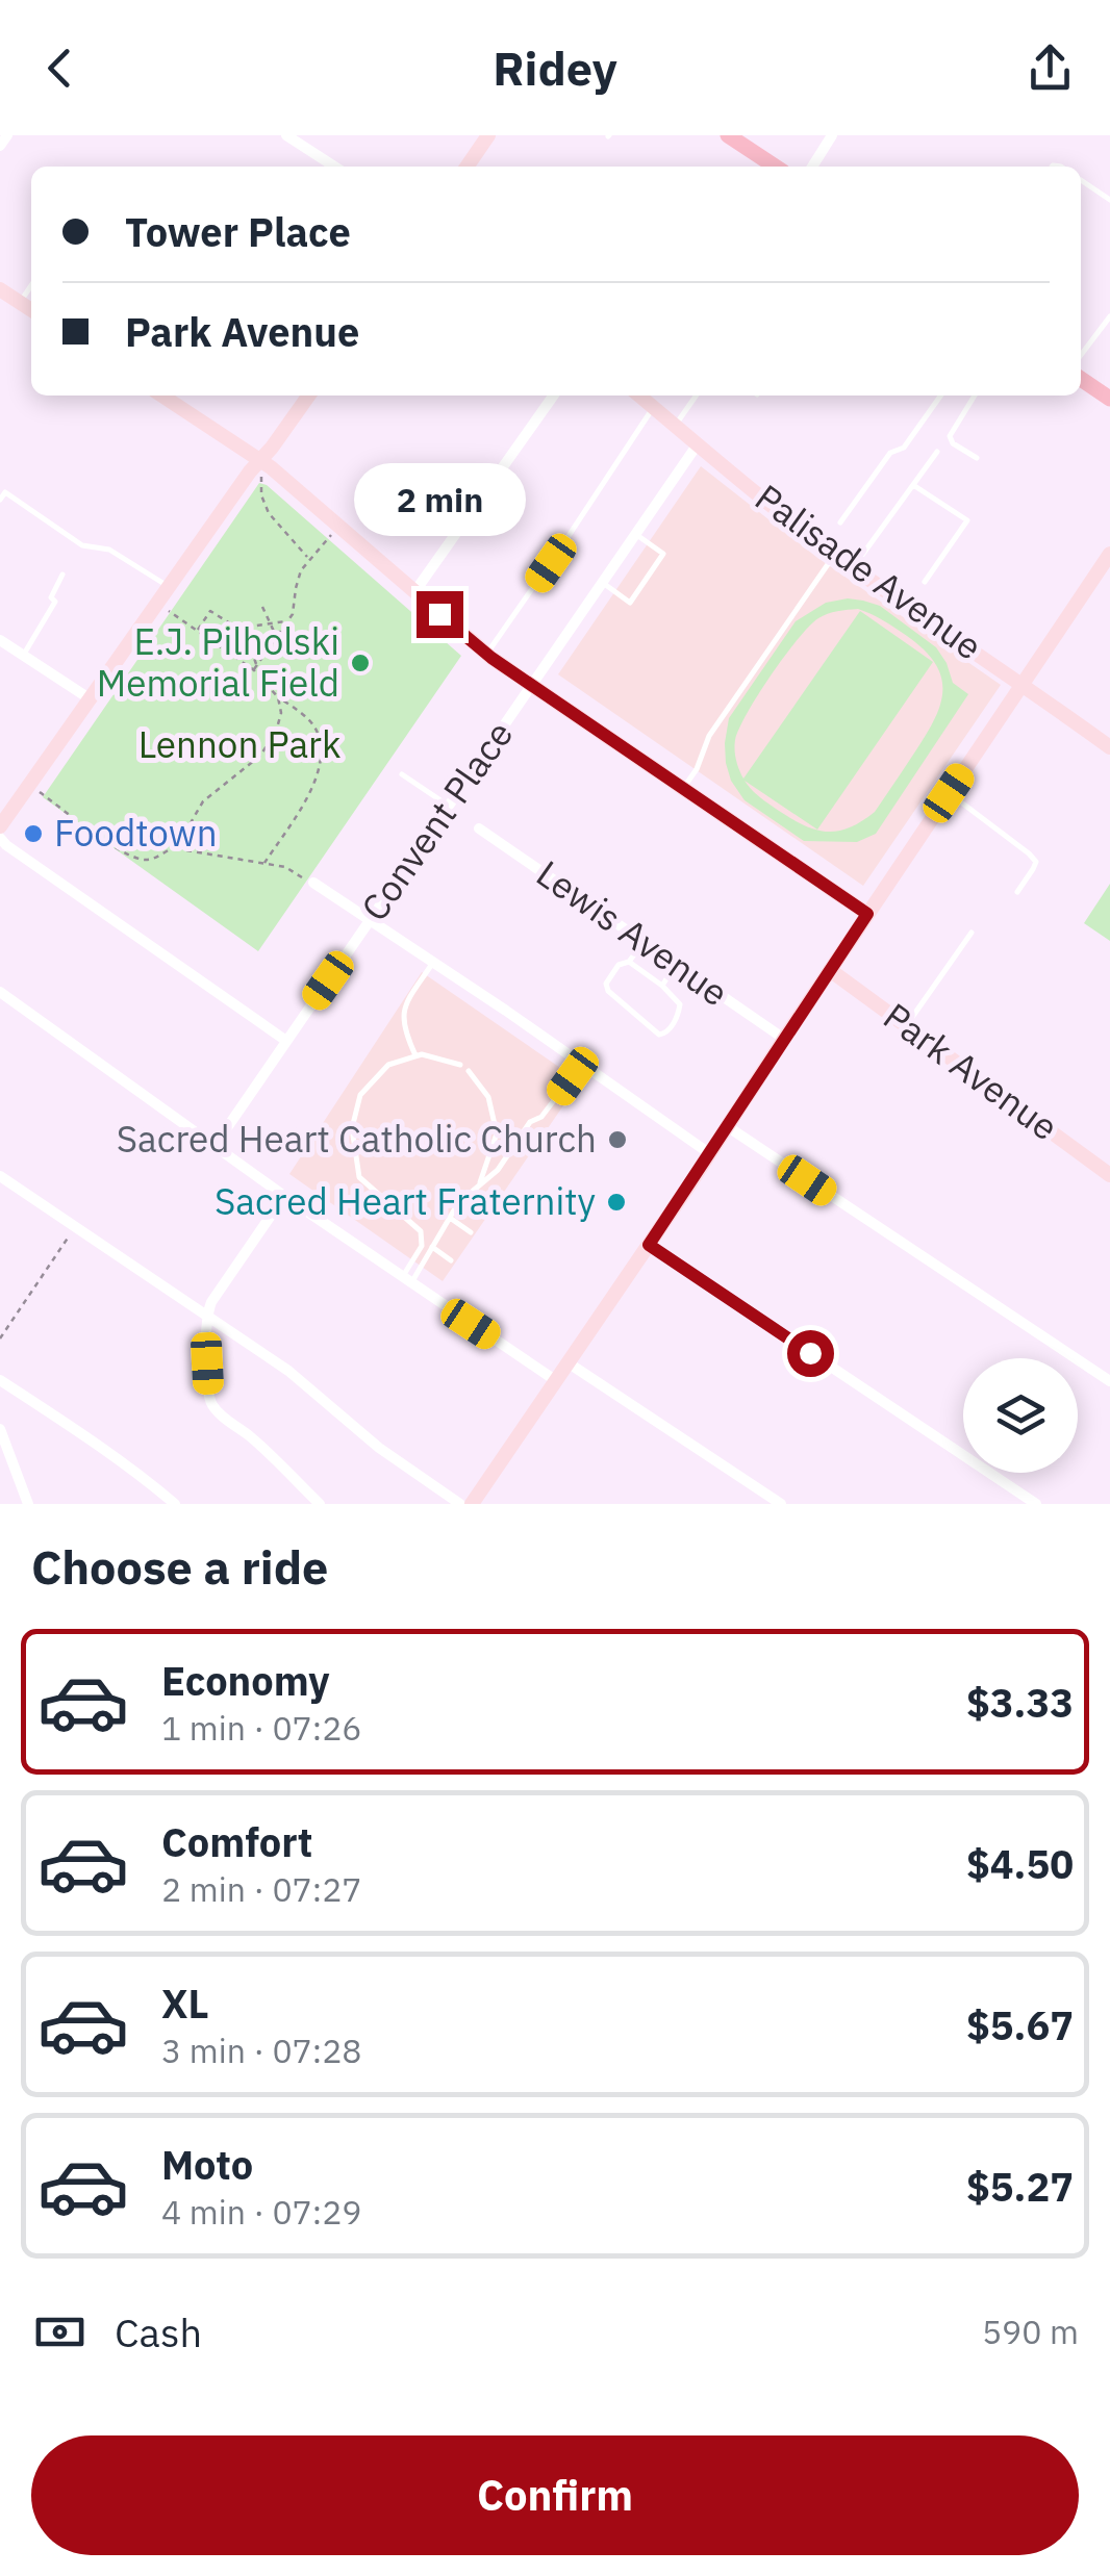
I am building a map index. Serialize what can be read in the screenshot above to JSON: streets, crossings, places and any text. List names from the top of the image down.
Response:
{
  "streets": {
    "street": [
      "Palisade Avenue",
      "Convent Place",
      "Lewis Avenue",
      "Park Avenue"
    ]
  },
  "crossings": [
    ["Palisade Avenue", "Convent Place"]
  ],
  "parks": ["Lennon Park"],
  "places": [
    "E.J. Pilholski Memorial Field",
    "Foodtown",
    "Sacred Heart Catholic Church",
    "Sacred Heart Fraternity"
  ],
  "page": {
    "header": "Ridey",
    "banner": ["Tower Place", "Park Avenue"],
    "bubble": "2 min",
    "heading": "Choose a ride",
    "list": [
      {
        "name": "Economy",
        "note": "1 min · 07:26",
        "value": "$3.33"
      },
      {
        "name": "Comfort",
        "note": "2 min · 07:27",
        "value": "$4.50"
      },
      {
        "name": "XL",
        "note": "3 min · 07:28",
        "value": "$5.67"
      },
      {
        "name": "Moto",
        "note": "4 min · 07:29",
        "value": "$5.27"
      }
    ],
    "pay": ["Cash", "590 m"],
    "buttons": "Confirm"
  }
}
